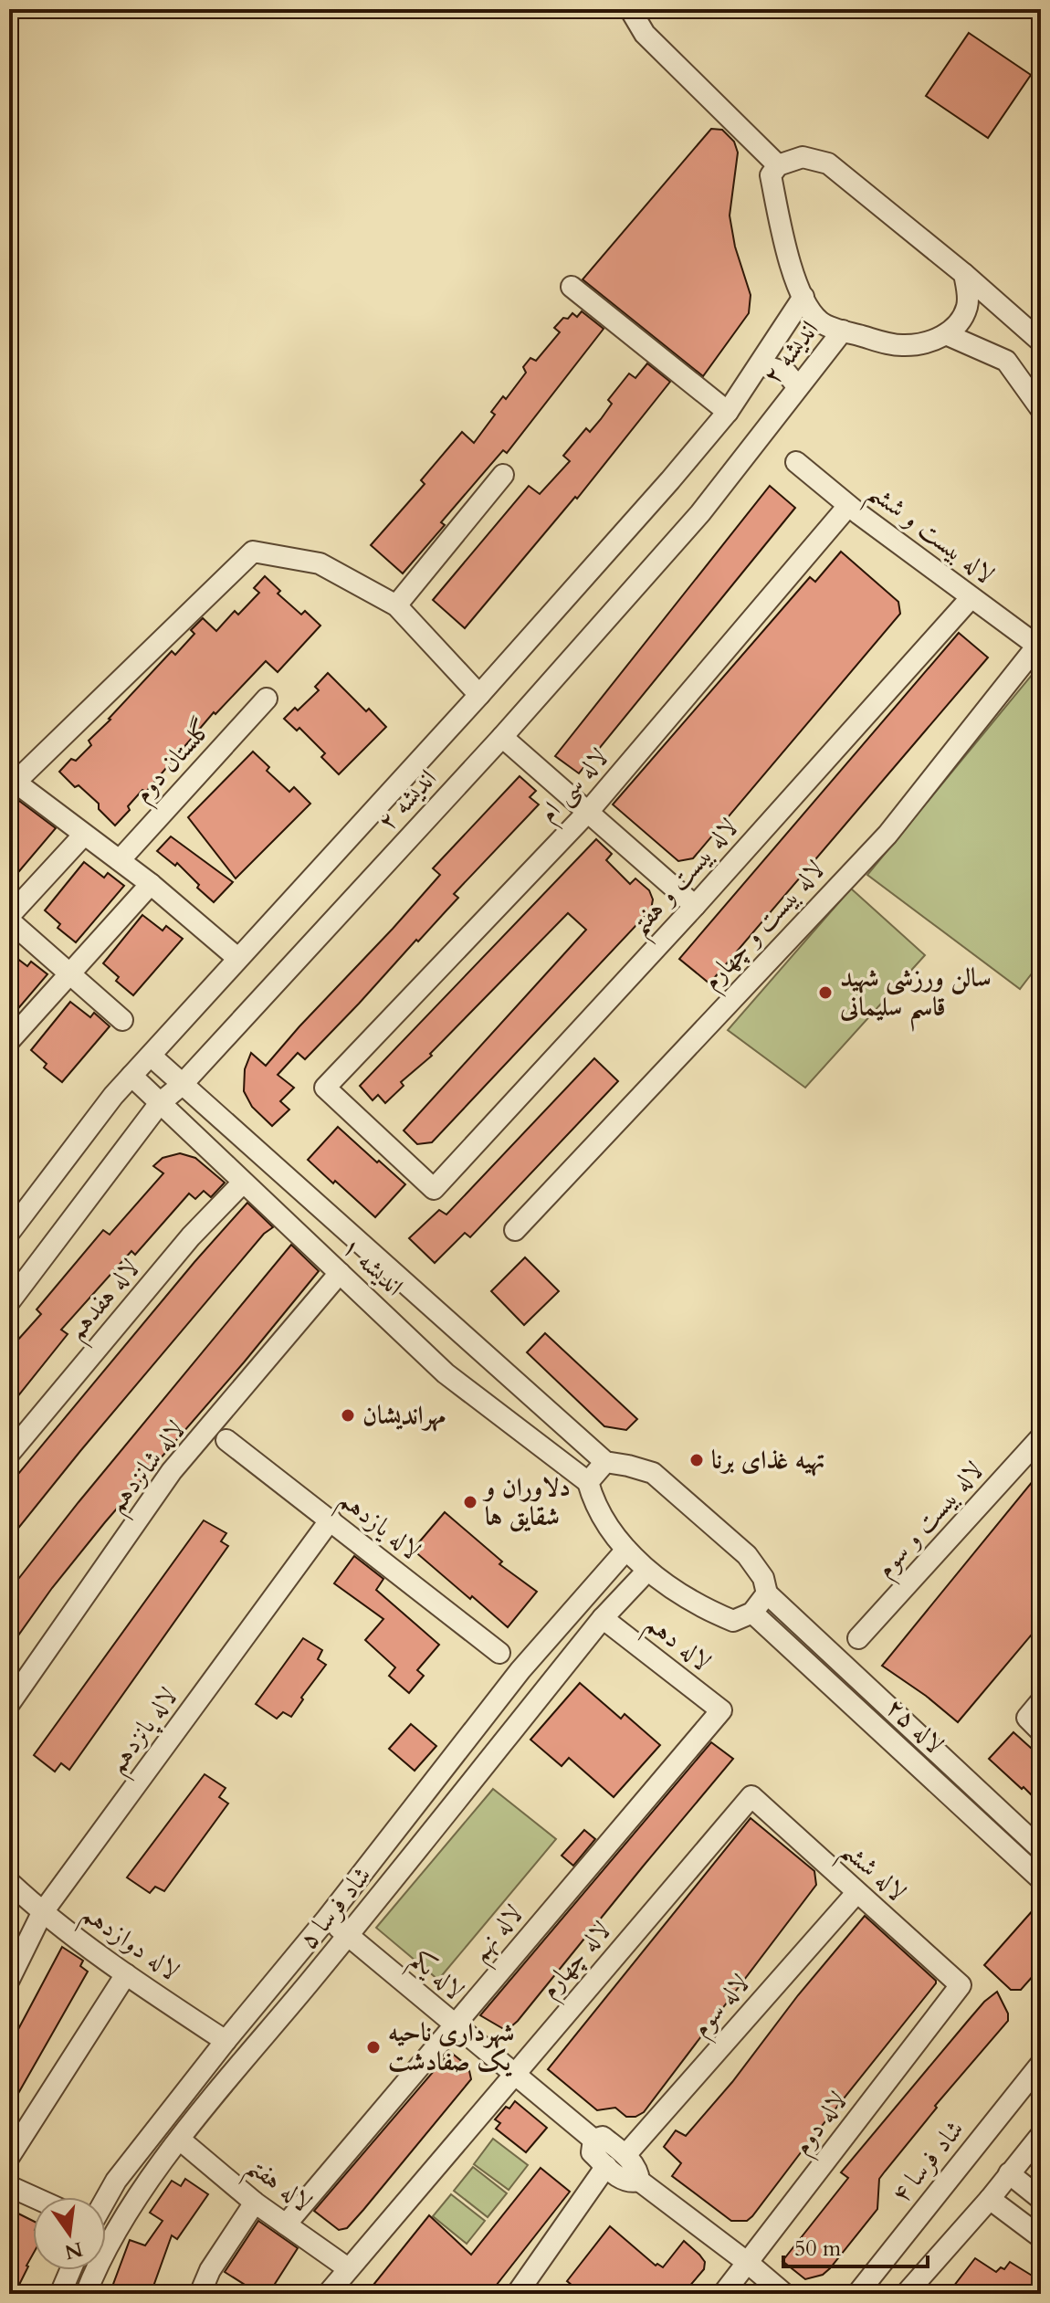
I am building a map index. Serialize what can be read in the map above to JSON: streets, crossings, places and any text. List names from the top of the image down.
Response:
{
  "streets": {
    "street": [
      "اندیشه ۲",
      "لاله بیست و ششم",
      "گلستان دوم",
      "لاله سی ام",
      "لاله بیست و هفتم",
      "لاله بیست و چهارم",
      "اندیشه ۱",
      "لاله هفدهم",
      "لاله شانزدهم",
      "لاله بیست و سوم",
      "لاله یازدهم",
      "لاله دهم",
      "لاله ۲۵",
      "لاله پانزدهم",
      "لاله ششم",
      "شاد فرسا ۵",
      "لاله نهم",
      "لاله دوازدهم",
      "لاله چهارم",
      "لاله یکم",
      "لاله سوم",
      "لاله دوم",
      "شاد فرسا ۴",
      "لاله هفتم"
    ]
  },
  "crossings": [
    ["اندیشه ۲", "اندیشه ۱"],
    ["لاله بیست و ششم", "لاله سی ام"],
    ["لاله بیست و ششم", "لاله بیست و هفتم"],
    ["لاله بیست و ششم", "لاله بیست و چهارم"],
    ["لاله سی ام", "لاله بیست و هفتم"],
    ["اندیشه ۱", "لاله هفدهم"],
    ["اندیشه ۱", "لاله شانزدهم"],
    ["اندیشه ۱", "لاله ۲۵"],
    ["لاله یازدهم", "لاله پانزدهم"],
    ["لاله دهم", "شاد فرسا ۵"],
    ["لاله دهم", "لاله نهم"],
    ["لاله پانزدهم", "لاله دوازدهم"],
    ["لاله ششم", "لاله چهارم"],
    ["لاله ششم", "لاله سوم"],
    ["لاله ششم", "لاله دوم"],
    ["شاد فرسا ۵", "لاله دوازدهم"],
    ["شاد فرسا ۵", "لاله یکم"],
    ["شاد فرسا ۵", "لاله هفتم"],
    ["لاله نهم", "لاله یکم"],
    ["لاله نهم", "لاله هفتم"],
    ["لاله چهارم", "لاله یکم"],
    ["لاله چهارم", "لاله هفتم"]
  ],
  "places": [
    "سالن ورزشی شهید قاسم سلیمانی",
    "مهراندیشان",
    "تهیه غذای برنا",
    "دلاوران و شقایق ها",
    "شهرداری ناحیه یک صفادشت"
  ],
  "scale_bar": "50 m",
  "north": "bottom"
}
